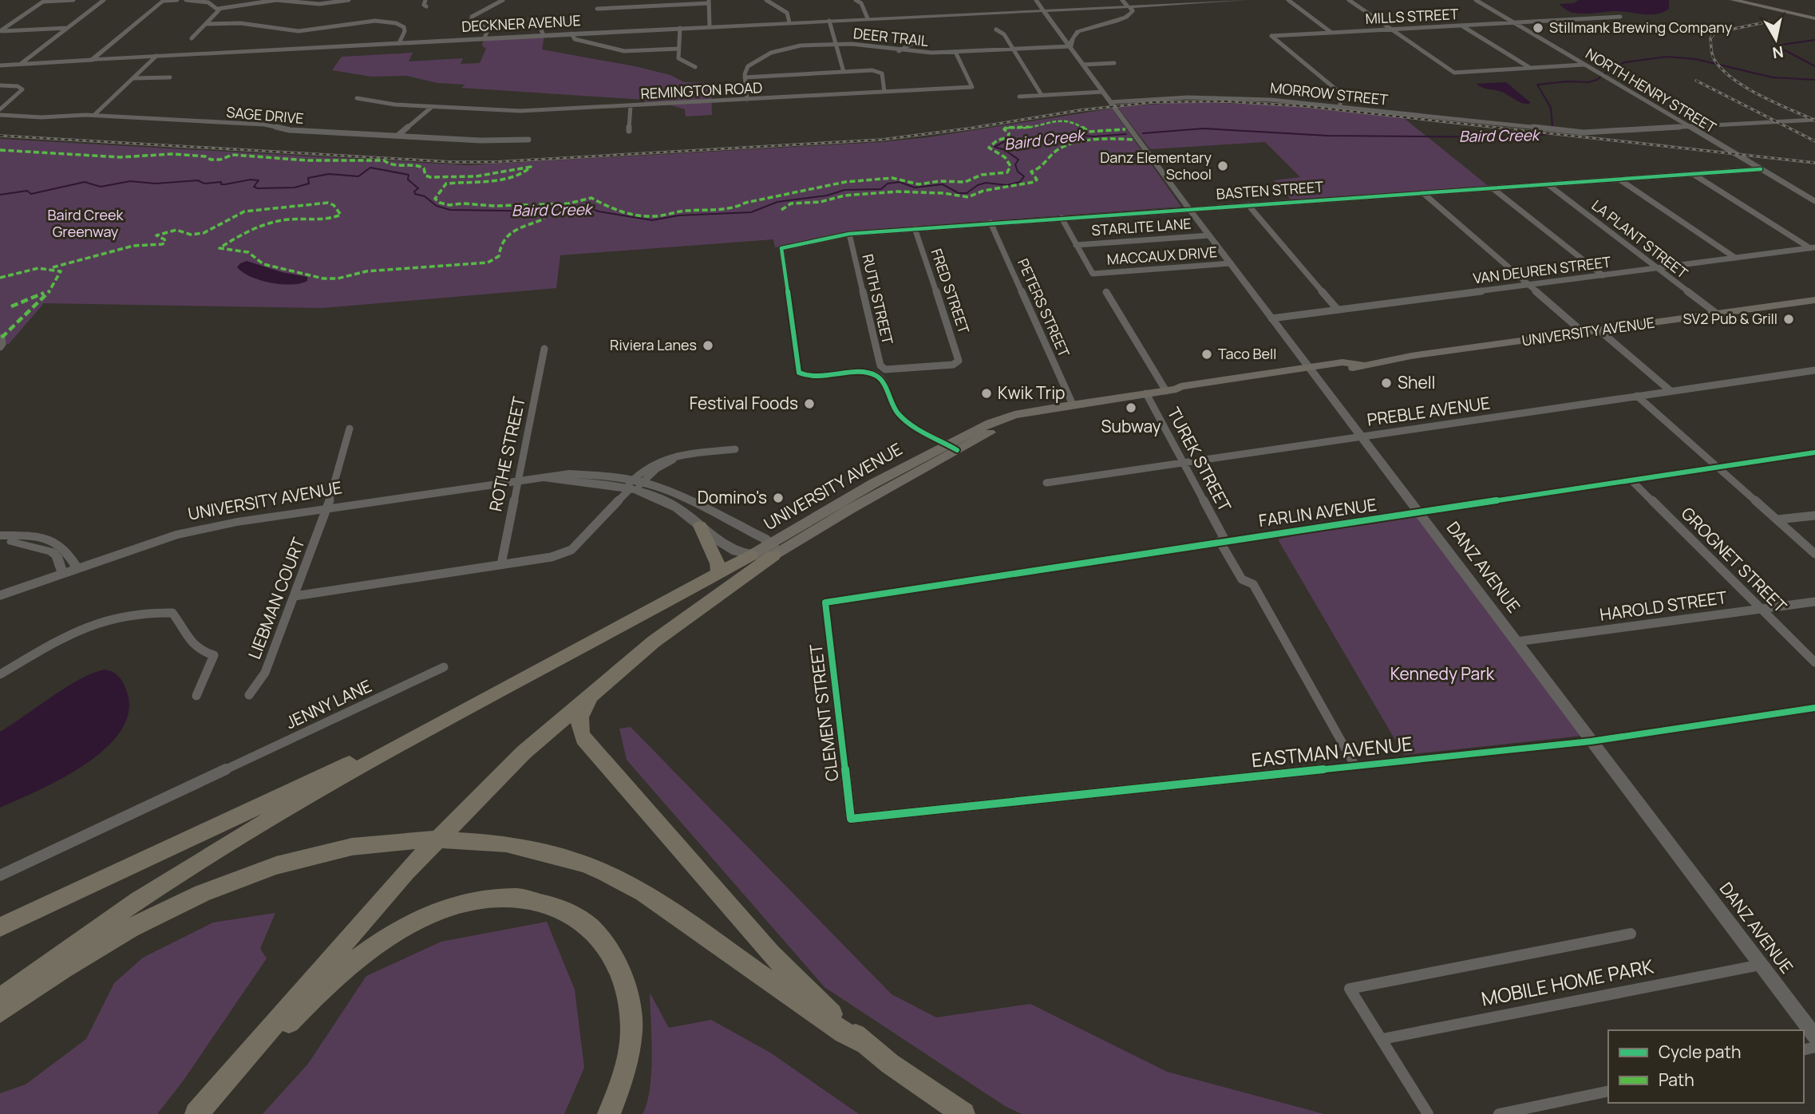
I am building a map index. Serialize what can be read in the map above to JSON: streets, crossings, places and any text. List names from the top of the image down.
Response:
{
  "streets": {
    "main road": ["UNIVERSITY AVENUE"],
    "street": [
      "MILLS STREET",
      "DECKNER AVENUE",
      "DEER TRAIL",
      "REMINGTON ROAD",
      "NORTH HENRY STREET",
      "MORROW STREET",
      "SAGE DRIVE",
      "BASTEN STREET",
      "STARLITE LANE",
      "LA PLANT STREET",
      "MACCAUX DRIVE",
      "VAN DEUREN STREET",
      "FRED STREET",
      "RUTH STREET",
      "PETERS STREET",
      "PREBLE AVENUE",
      "ROTHE STREET",
      "TUREK STREET",
      "FARLIN AVENUE",
      "GROGNET STREET",
      "DANZ AVENUE",
      "LIEBMAN COURT",
      "HAROLD STREET",
      "JENNY LANE",
      "CLEMENT STREET",
      "EASTMAN AVENUE",
      "MOBILE HOME PARK"
    ]
  },
  "crossings": [
    ["MILLS STREET", "NORTH HENRY STREET"],
    ["MILLS STREET", "MORROW STREET"],
    ["DECKNER AVENUE", "DANZ AVENUE"],
    ["DEER TRAIL", "REMINGTON ROAD"],
    ["DEER TRAIL", "DANZ AVENUE"],
    ["NORTH HENRY STREET", "MORROW STREET"],
    ["NORTH HENRY STREET", "BASTEN STREET"],
    ["MORROW STREET", "DANZ AVENUE"],
    ["BASTEN STREET", "LA PLANT STREET"],
    ["BASTEN STREET", "MACCAUX DRIVE"],
    ["BASTEN STREET", "FRED STREET"],
    ["BASTEN STREET", "RUTH STREET"],
    ["BASTEN STREET", "PETERS STREET"],
    ["BASTEN STREET", "UNIVERSITY AVENUE"],
    ["BASTEN STREET", "DANZ AVENUE"],
    ["STARLITE LANE", "MACCAUX DRIVE"],
    ["STARLITE LANE", "DANZ AVENUE"],
    ["LA PLANT STREET", "VAN DEUREN STREET"],
    ["LA PLANT STREET", "UNIVERSITY AVENUE"],
    ["MACCAUX DRIVE", "DANZ AVENUE"],
    ["VAN DEUREN STREET", "DANZ AVENUE"],
    ["FRED STREET", "RUTH STREET"],
    ["PETERS STREET", "UNIVERSITY AVENUE"],
    ["UNIVERSITY AVENUE", "ROTHE STREET"],
    ["UNIVERSITY AVENUE", "TUREK STREET"],
    ["UNIVERSITY AVENUE", "DANZ AVENUE"],
    ["UNIVERSITY AVENUE", "LIEBMAN COURT"],
    ["PREBLE AVENUE", "TUREK STREET"],
    ["PREBLE AVENUE", "DANZ AVENUE"],
    ["TUREK STREET", "FARLIN AVENUE"],
    ["TUREK STREET", "EASTMAN AVENUE"],
    ["FARLIN AVENUE", "GROGNET STREET"],
    ["FARLIN AVENUE", "DANZ AVENUE"],
    ["FARLIN AVENUE", "CLEMENT STREET"],
    ["GROGNET STREET", "HAROLD STREET"],
    ["DANZ AVENUE", "HAROLD STREET"],
    ["DANZ AVENUE", "EASTMAN AVENUE"],
    ["DANZ AVENUE", "MOBILE HOME PARK"],
    ["CLEMENT STREET", "EASTMAN AVENUE"]
  ],
  "water": ["Baird Creek"],
  "parks": ["Baird Creek Greenway", "Kennedy Park"],
  "places": [
    "Stillmank Brewing Company",
    "Danz Elementary School",
    "SV2 Pub & Grill",
    "Riviera Lanes",
    "Taco Bell",
    "Shell",
    "Kwik Trip",
    "Festival Foods",
    "Subway",
    "Domino's"
  ],
  "legend": ["Cycle path", "Path"],
  "north": "bottom"
}
